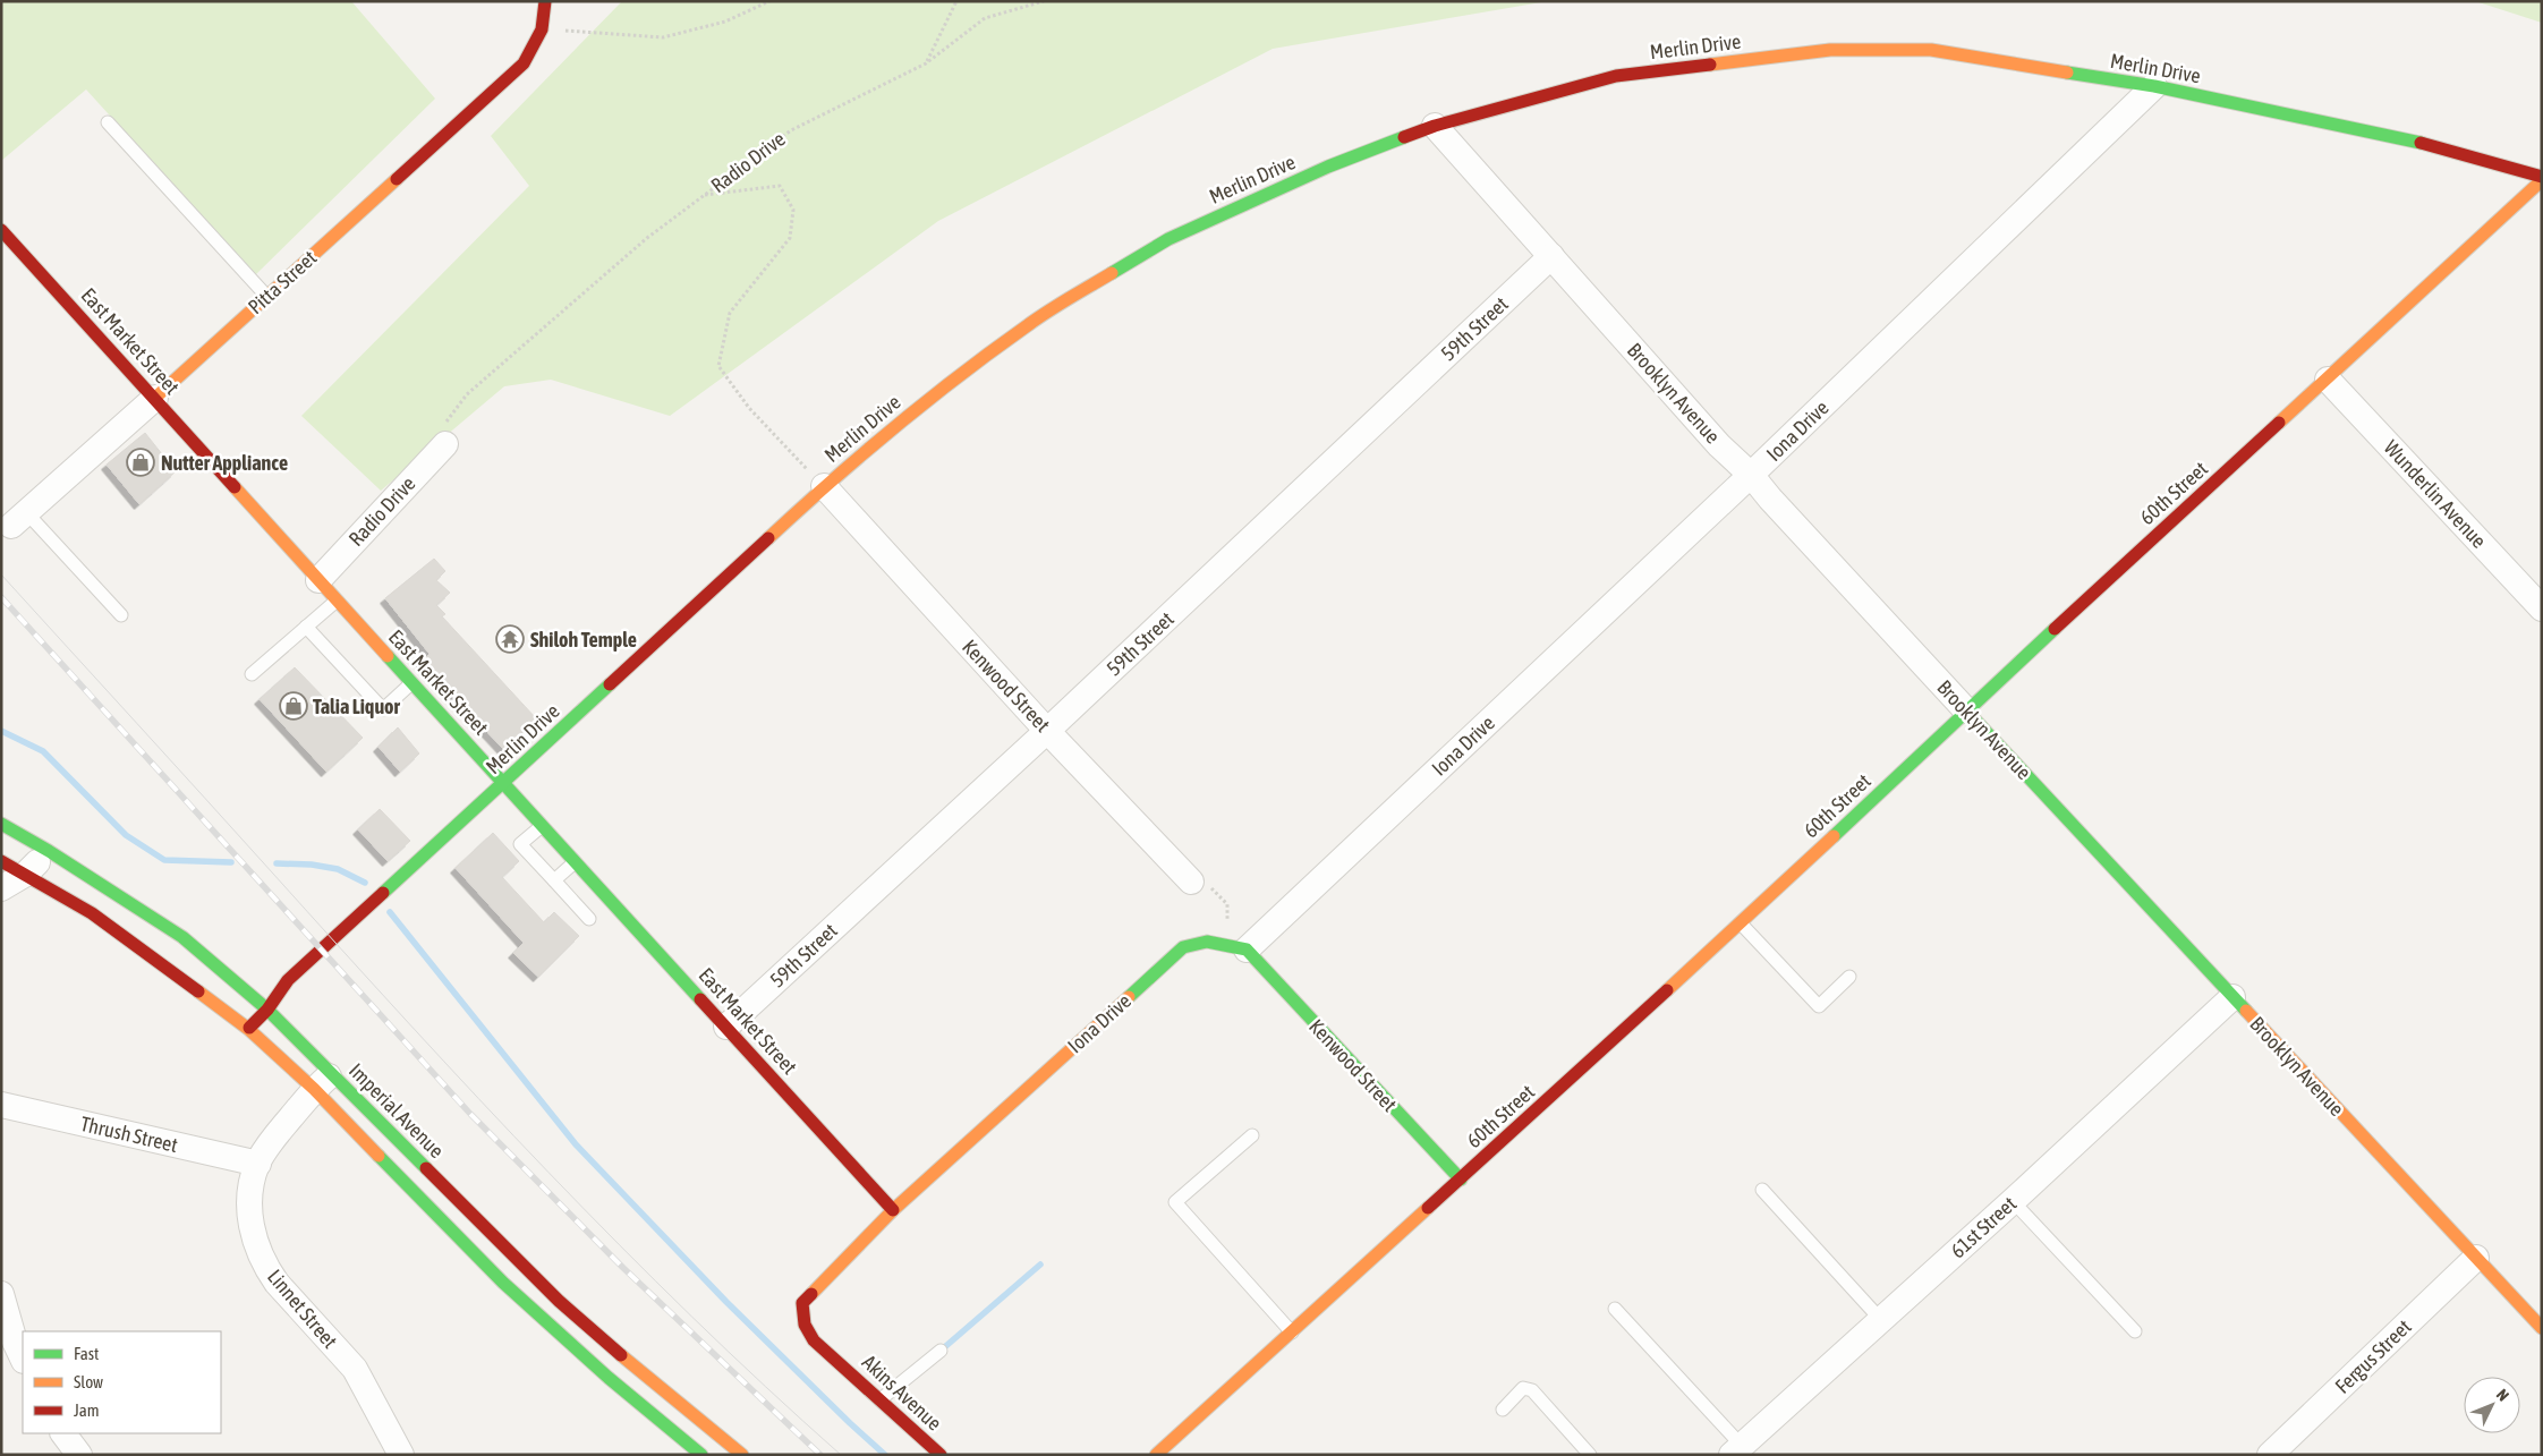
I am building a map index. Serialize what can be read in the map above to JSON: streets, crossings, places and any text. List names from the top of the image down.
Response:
{
  "streets": {
    "street": [
      "Merlin Drive",
      "Radio Drive",
      "Pitta Street",
      "59th Street",
      "East Market Street",
      "Brooklyn Avenue",
      "Iona Drive",
      "60th Street",
      "Wunderlin Avenue",
      "Kenwood Street",
      "Imperial Avenue",
      "Thrush Street",
      "61st Street",
      "Linnet Street",
      "Fergus Street",
      "Akins Avenue"
    ]
  },
  "crossings": [
    ["Merlin Drive", "East Market Street"],
    ["Merlin Drive", "Brooklyn Avenue"],
    ["Merlin Drive", "Iona Drive"],
    ["Merlin Drive", "60th Street"],
    ["Merlin Drive", "Kenwood Street"],
    ["Merlin Drive", "Imperial Avenue"],
    ["Radio Drive", "East Market Street"],
    ["Pitta Street", "East Market Street"],
    ["59th Street", "East Market Street"],
    ["59th Street", "Brooklyn Avenue"],
    ["59th Street", "Kenwood Street"],
    ["East Market Street", "Iona Drive"],
    ["Brooklyn Avenue", "Iona Drive"],
    ["Brooklyn Avenue", "60th Street"],
    ["Brooklyn Avenue", "61st Street"],
    ["Brooklyn Avenue", "Fergus Street"],
    ["Iona Drive", "Kenwood Street"],
    ["Iona Drive", "Akins Avenue"],
    ["60th Street", "Wunderlin Avenue"],
    ["60th Street", "Kenwood Street"],
    ["Imperial Avenue", "Linnet Street"],
    ["Thrush Street", "Linnet Street"]
  ],
  "places": {
    "shop": ["Nutter Appliance", "Talia Liquor"],
    "temple": ["Shiloh Temple"]
  },
  "legend": ["Fast", "Slow", "Jam"],
  "north": "top right"
}
